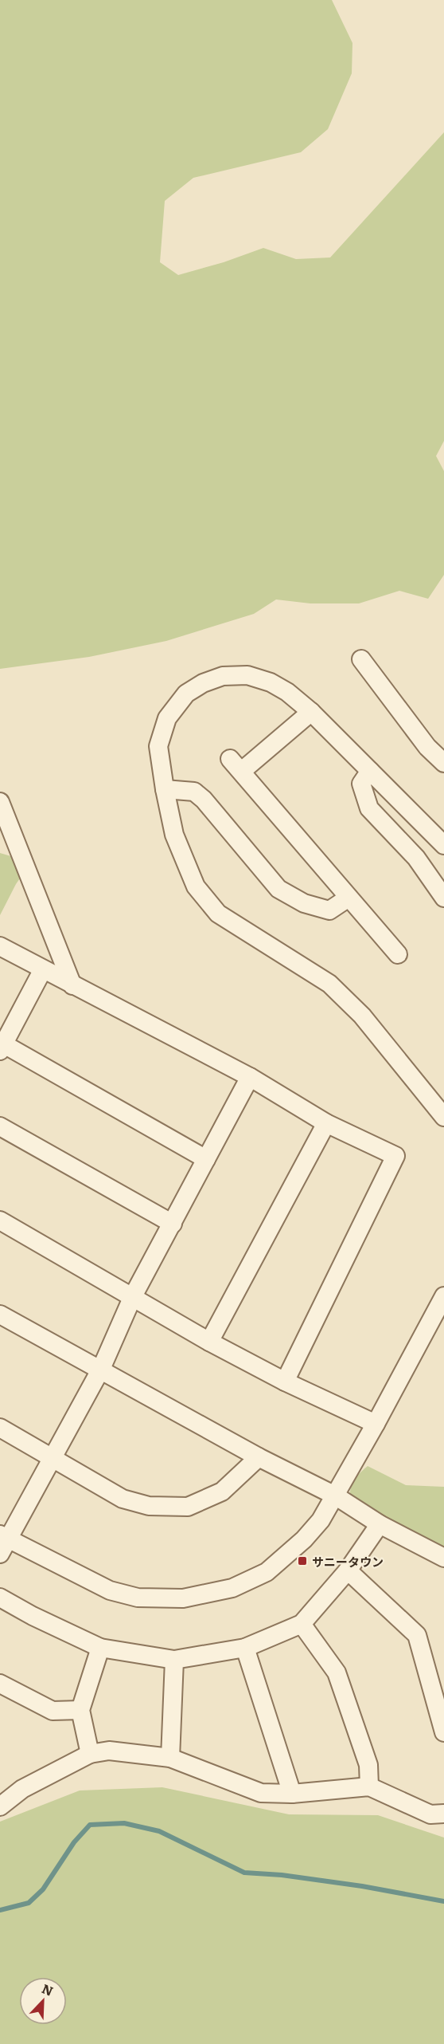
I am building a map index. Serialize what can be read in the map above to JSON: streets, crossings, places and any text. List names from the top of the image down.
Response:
{
  "places": {
    "transit": ["サニータウン"]
  },
  "north": "top right"
}
